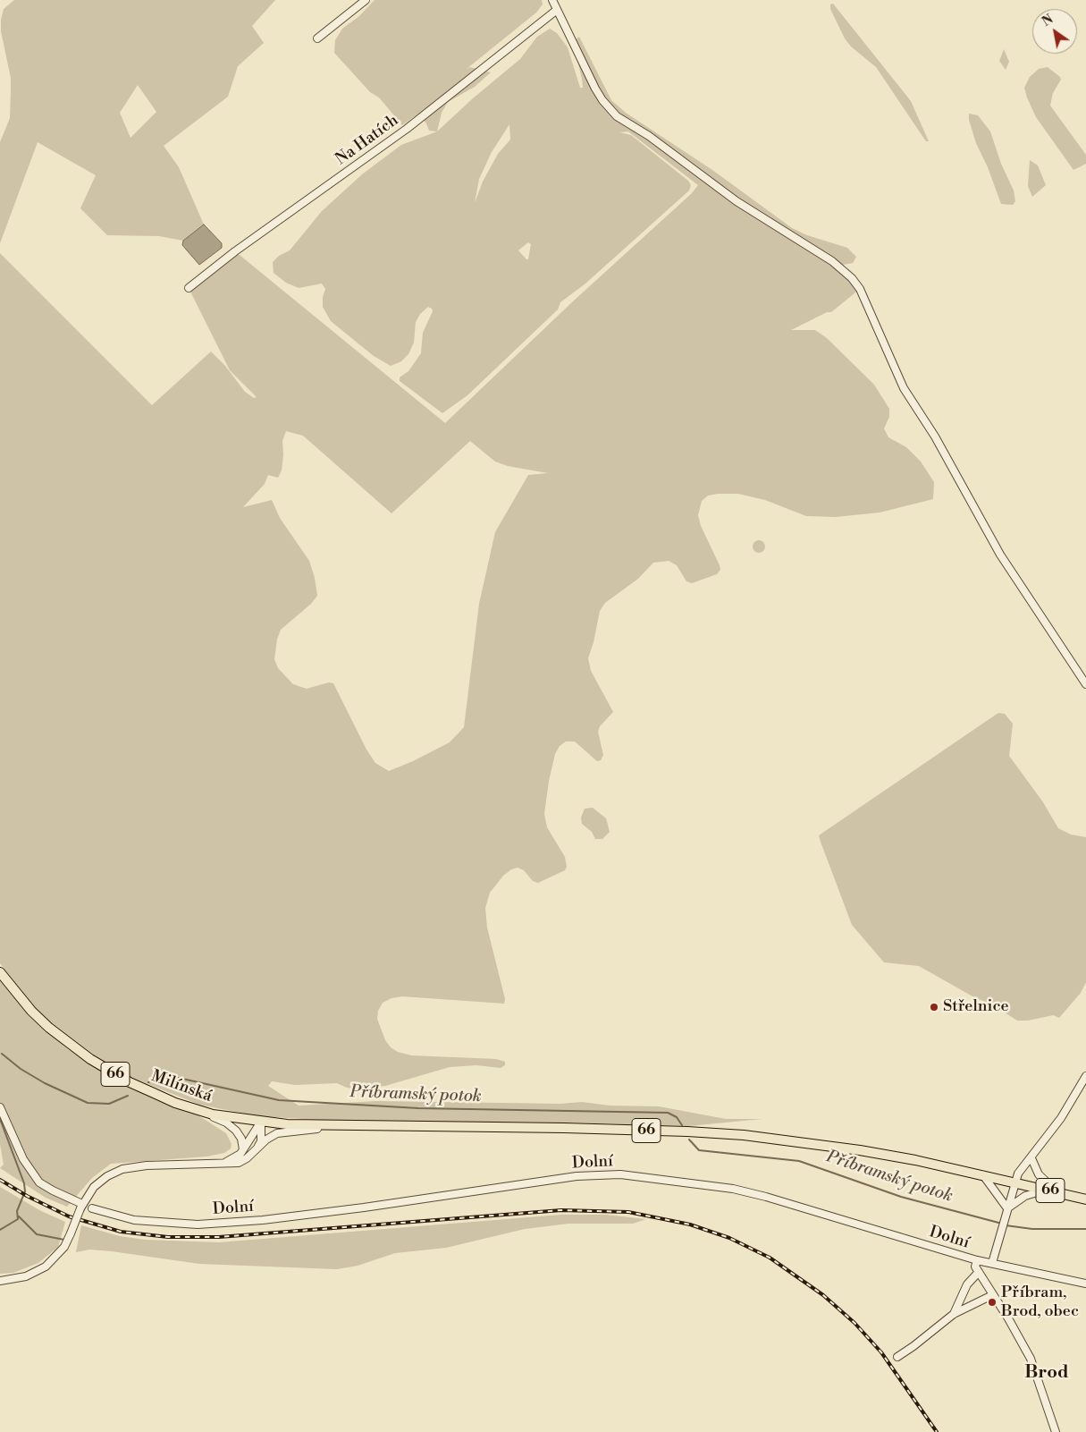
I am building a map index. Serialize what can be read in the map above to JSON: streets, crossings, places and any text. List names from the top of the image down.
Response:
{
  "streets": {
    "main road": ["66", "Milínská"],
    "street": ["Na Hatích", "Dolní"]
  },
  "crossings": [
    ["66", "Milínská"]
  ],
  "districts": ["Brod"],
  "water": ["Příbramský potok"],
  "places": ["Střelnice", "Příbram, Brod, obec"],
  "north": "top left"
}
